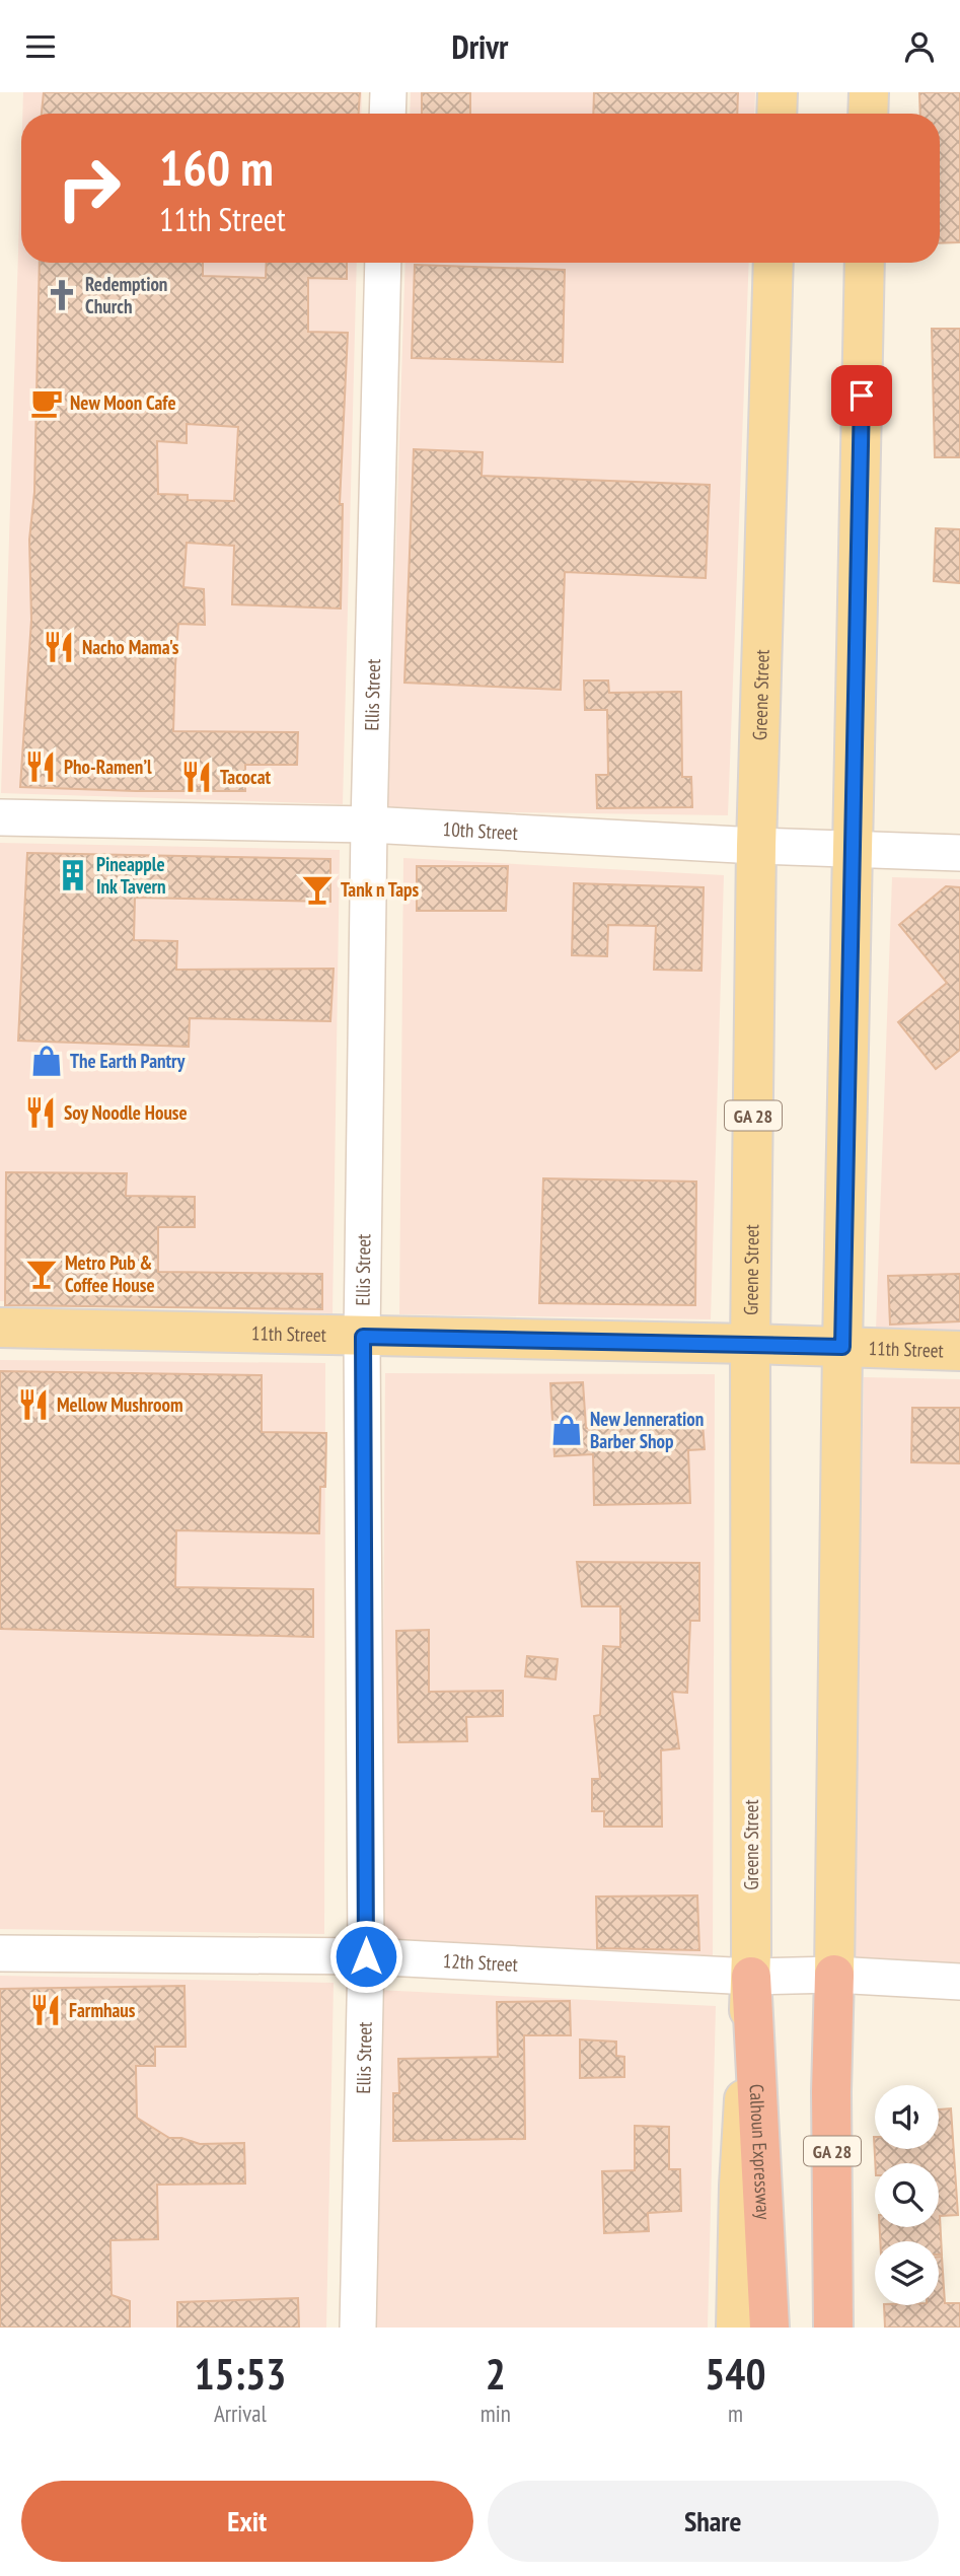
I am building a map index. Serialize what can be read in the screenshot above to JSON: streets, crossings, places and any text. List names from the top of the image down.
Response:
{
  "streets": {
    "highway": ["GA 28", "Calhoun Expressway"],
    "main road": ["Greene Street", "11th Street"],
    "street": ["Ellis Street", "10th Street", "12th Street"]
  },
  "crossings": [
    ["Ellis Street", "10th Street"],
    ["Ellis Street", "11th Street"],
    ["Ellis Street", "12th Street"],
    ["Greene Street", "10th Street"],
    ["Greene Street", "11th Street"],
    ["Greene Street", "12th Street"],
    ["Greene Street", "Calhoun Expressway"],
    ["10th Street", "GA 28"],
    ["GA 28", "11th Street"],
    ["GA 28", "12th Street"],
    ["12th Street", "Calhoun Expressway"]
  ],
  "places": {
    "church": ["Redemption Church"],
    "cafe": ["New Moon Cafe"],
    "restaurant": [
      "Nacho Mama's",
      "Pho-Ramen’l",
      "Tacocat",
      "Soy Noodle House",
      "Mellow Mushroom",
      "Farmhaus"
    ],
    "building": ["Pineapple Ink Tavern"],
    "bar": ["Tank n Taps", "Metro Pub & Coffee House"],
    "shop": ["The Earth Pantry", "New Jenneration Barber Shop"]
  },
  "page": {
    "header": "Drivr",
    "turn": ["160 m", "11th Street"],
    "eta": [
      "15:53",
      "Arrival",
      "2",
      "min",
      "540",
      "m"
    ],
    "buttons": ["Exit", "Share"]
  }
}
